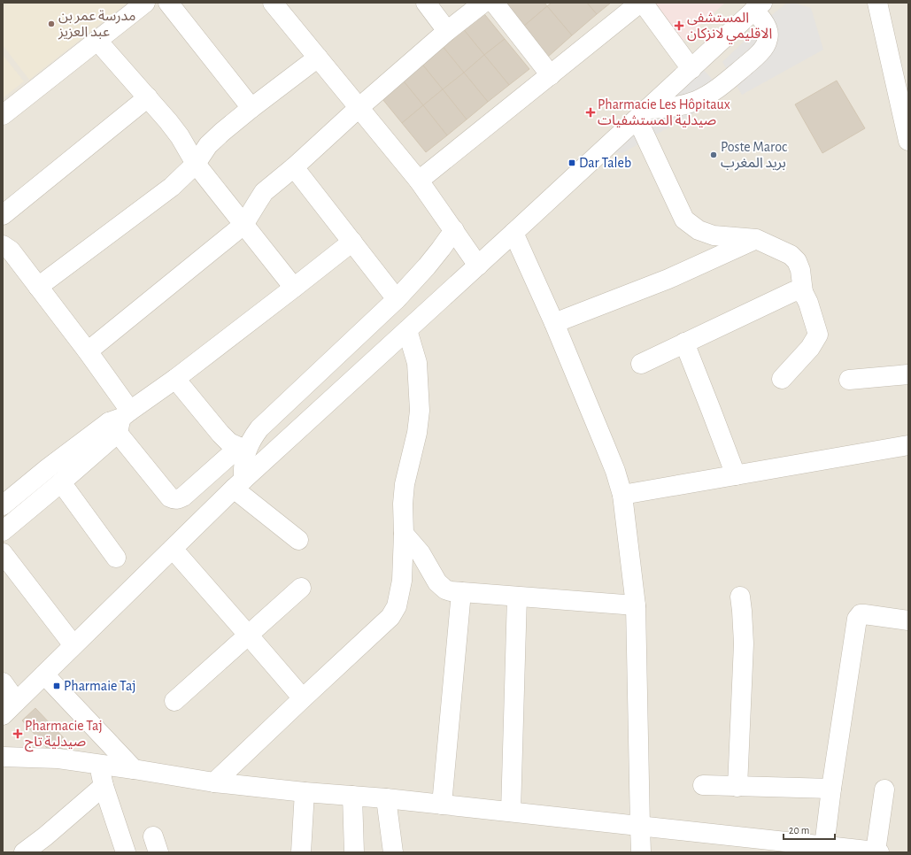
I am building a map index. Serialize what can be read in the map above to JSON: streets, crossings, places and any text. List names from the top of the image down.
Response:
{
  "places": {
    "other": ["مدرسة عمر بن عبد العزيز", "Poste Maroc بريد المغرب"],
    "health": ["المستشفى الاقليمي لانزكان", "Pharmacie Les Hôpitaux صيدلية المستشفيات", "Pharmacie Taj صيدلية تاج"],
    "transit": ["Dar Taleb", "Pharmaie Taj"]
  },
  "scale_bar": "20 m"
}
